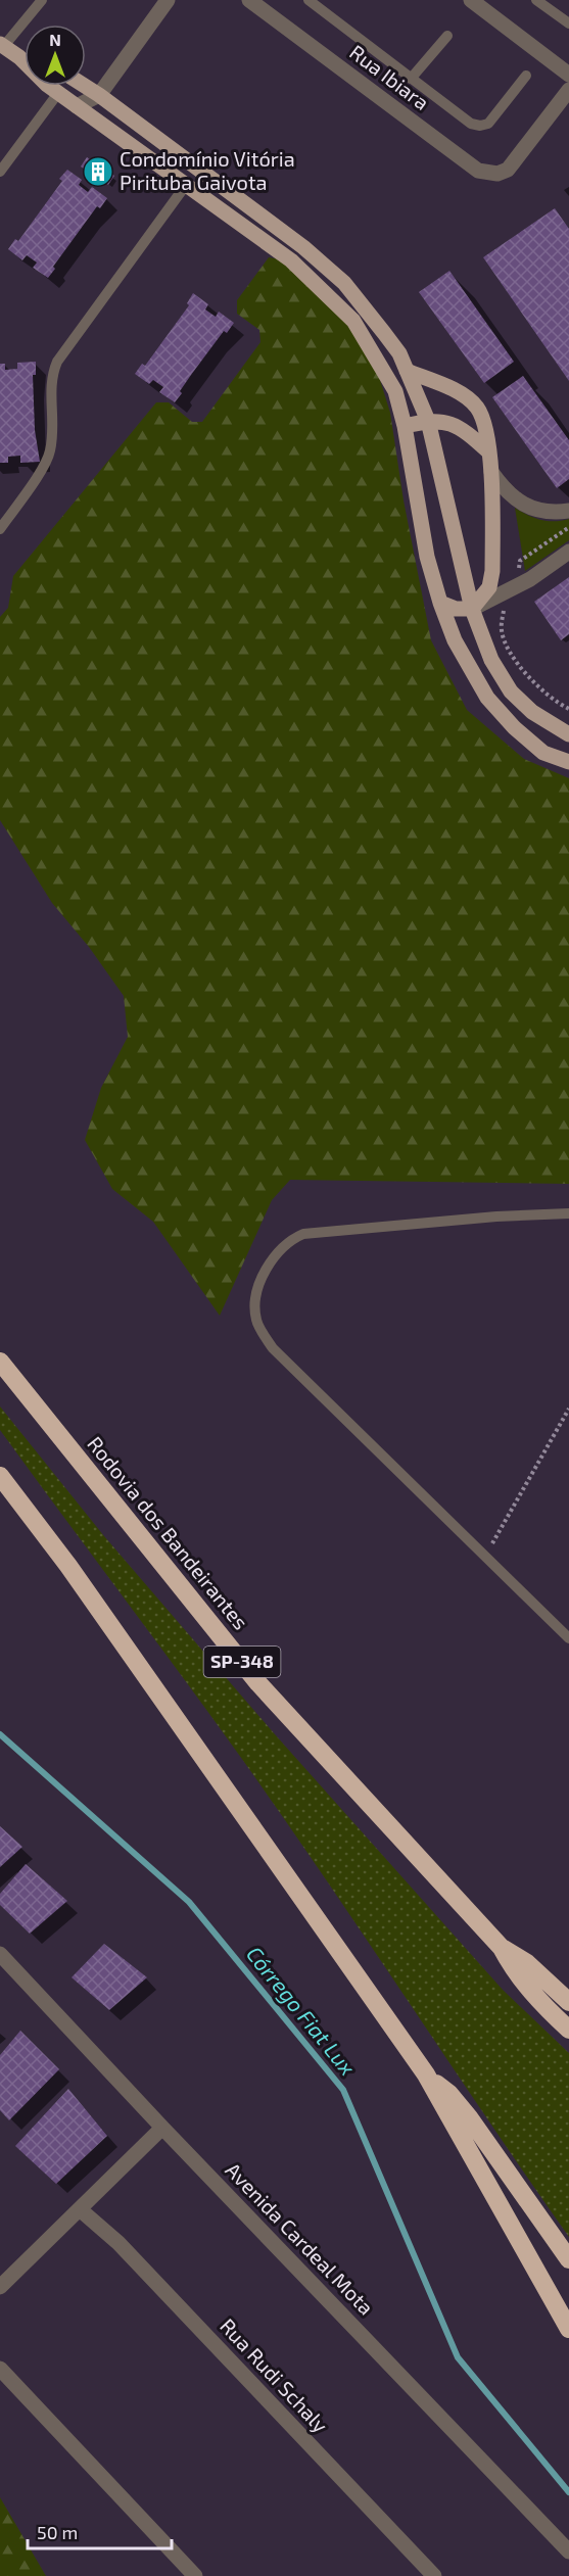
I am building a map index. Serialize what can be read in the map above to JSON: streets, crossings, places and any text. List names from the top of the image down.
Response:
{
  "streets": {
    "highway": ["Rodovia dos Bandeirantes", "SP-348"],
    "street": ["Rua Ibiara", "Avenida Cardeal Mota", "Rua Rudi Schaly"]
  },
  "water": ["Córrego Fiat Lux"],
  "places": {
    "building": ["Condomínio Vitória Pirituba Gaivota"]
  },
  "scale_bar": "50 m",
  "north": "top"
}
